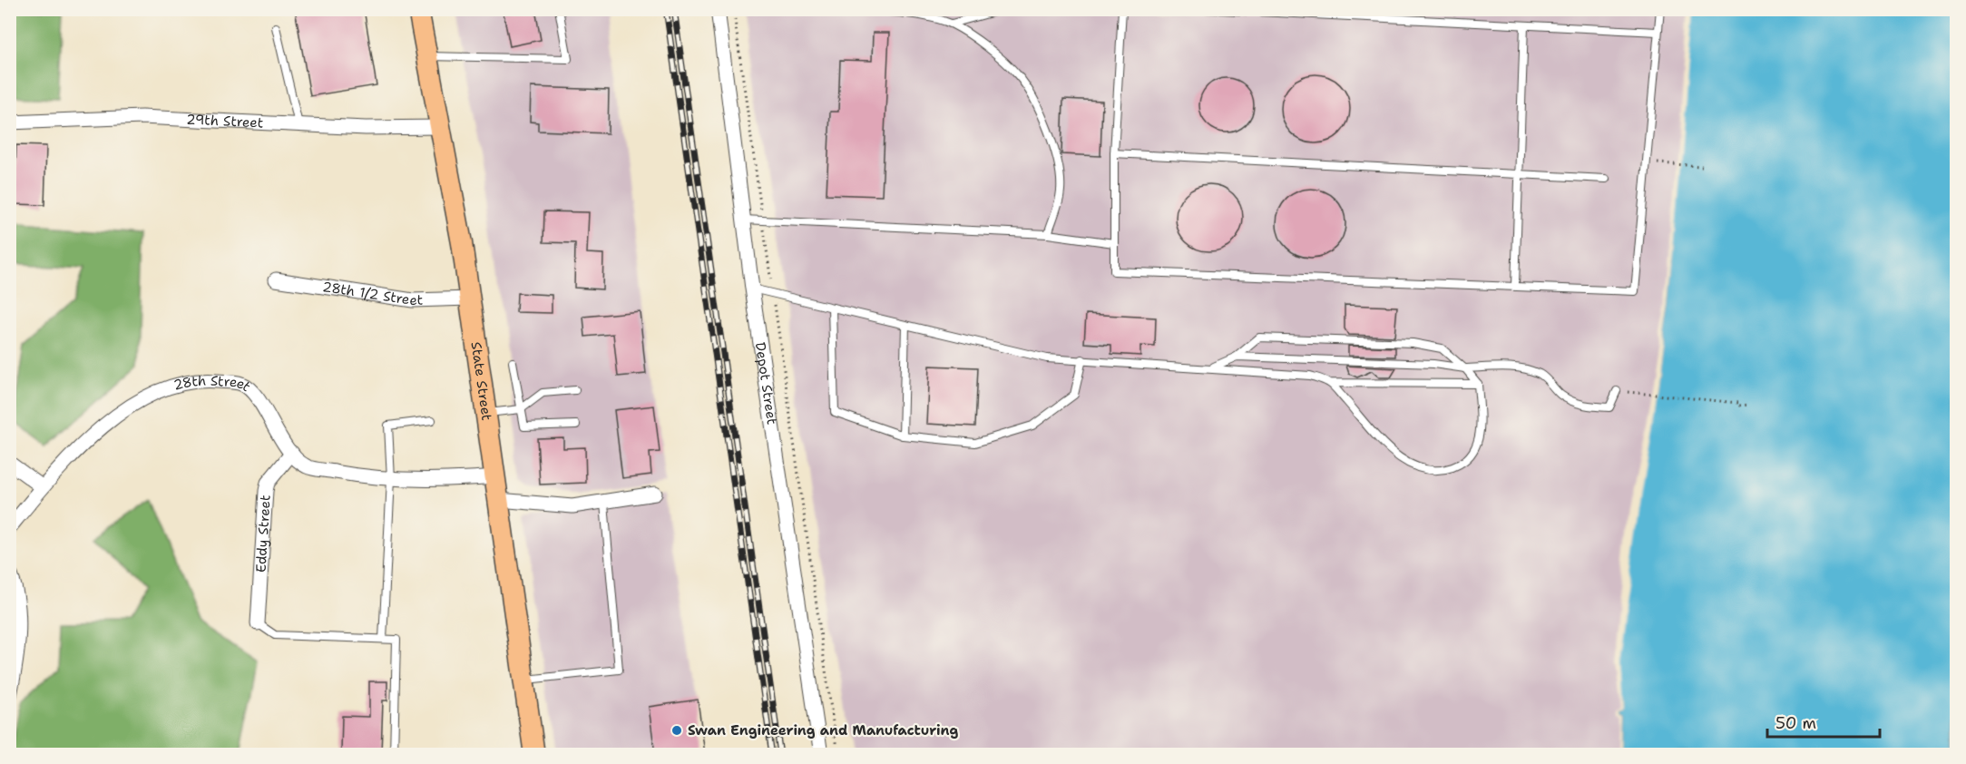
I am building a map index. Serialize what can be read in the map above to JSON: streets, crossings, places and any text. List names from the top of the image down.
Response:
{
  "streets": {
    "main road": ["State Street"],
    "street": [
      "29th Street",
      "28th 1/2 Street",
      "Depot Street",
      "28th Street",
      "Eddy Street"
    ]
  },
  "crossings": [
    ["29th Street", "State Street"],
    ["28th 1/2 Street", "State Street"],
    ["State Street", "28th Street"],
    ["28th Street", "Eddy Street"]
  ],
  "places": ["Swan Engineering and Manufacturing"],
  "scale_bar": "50 m"
}
